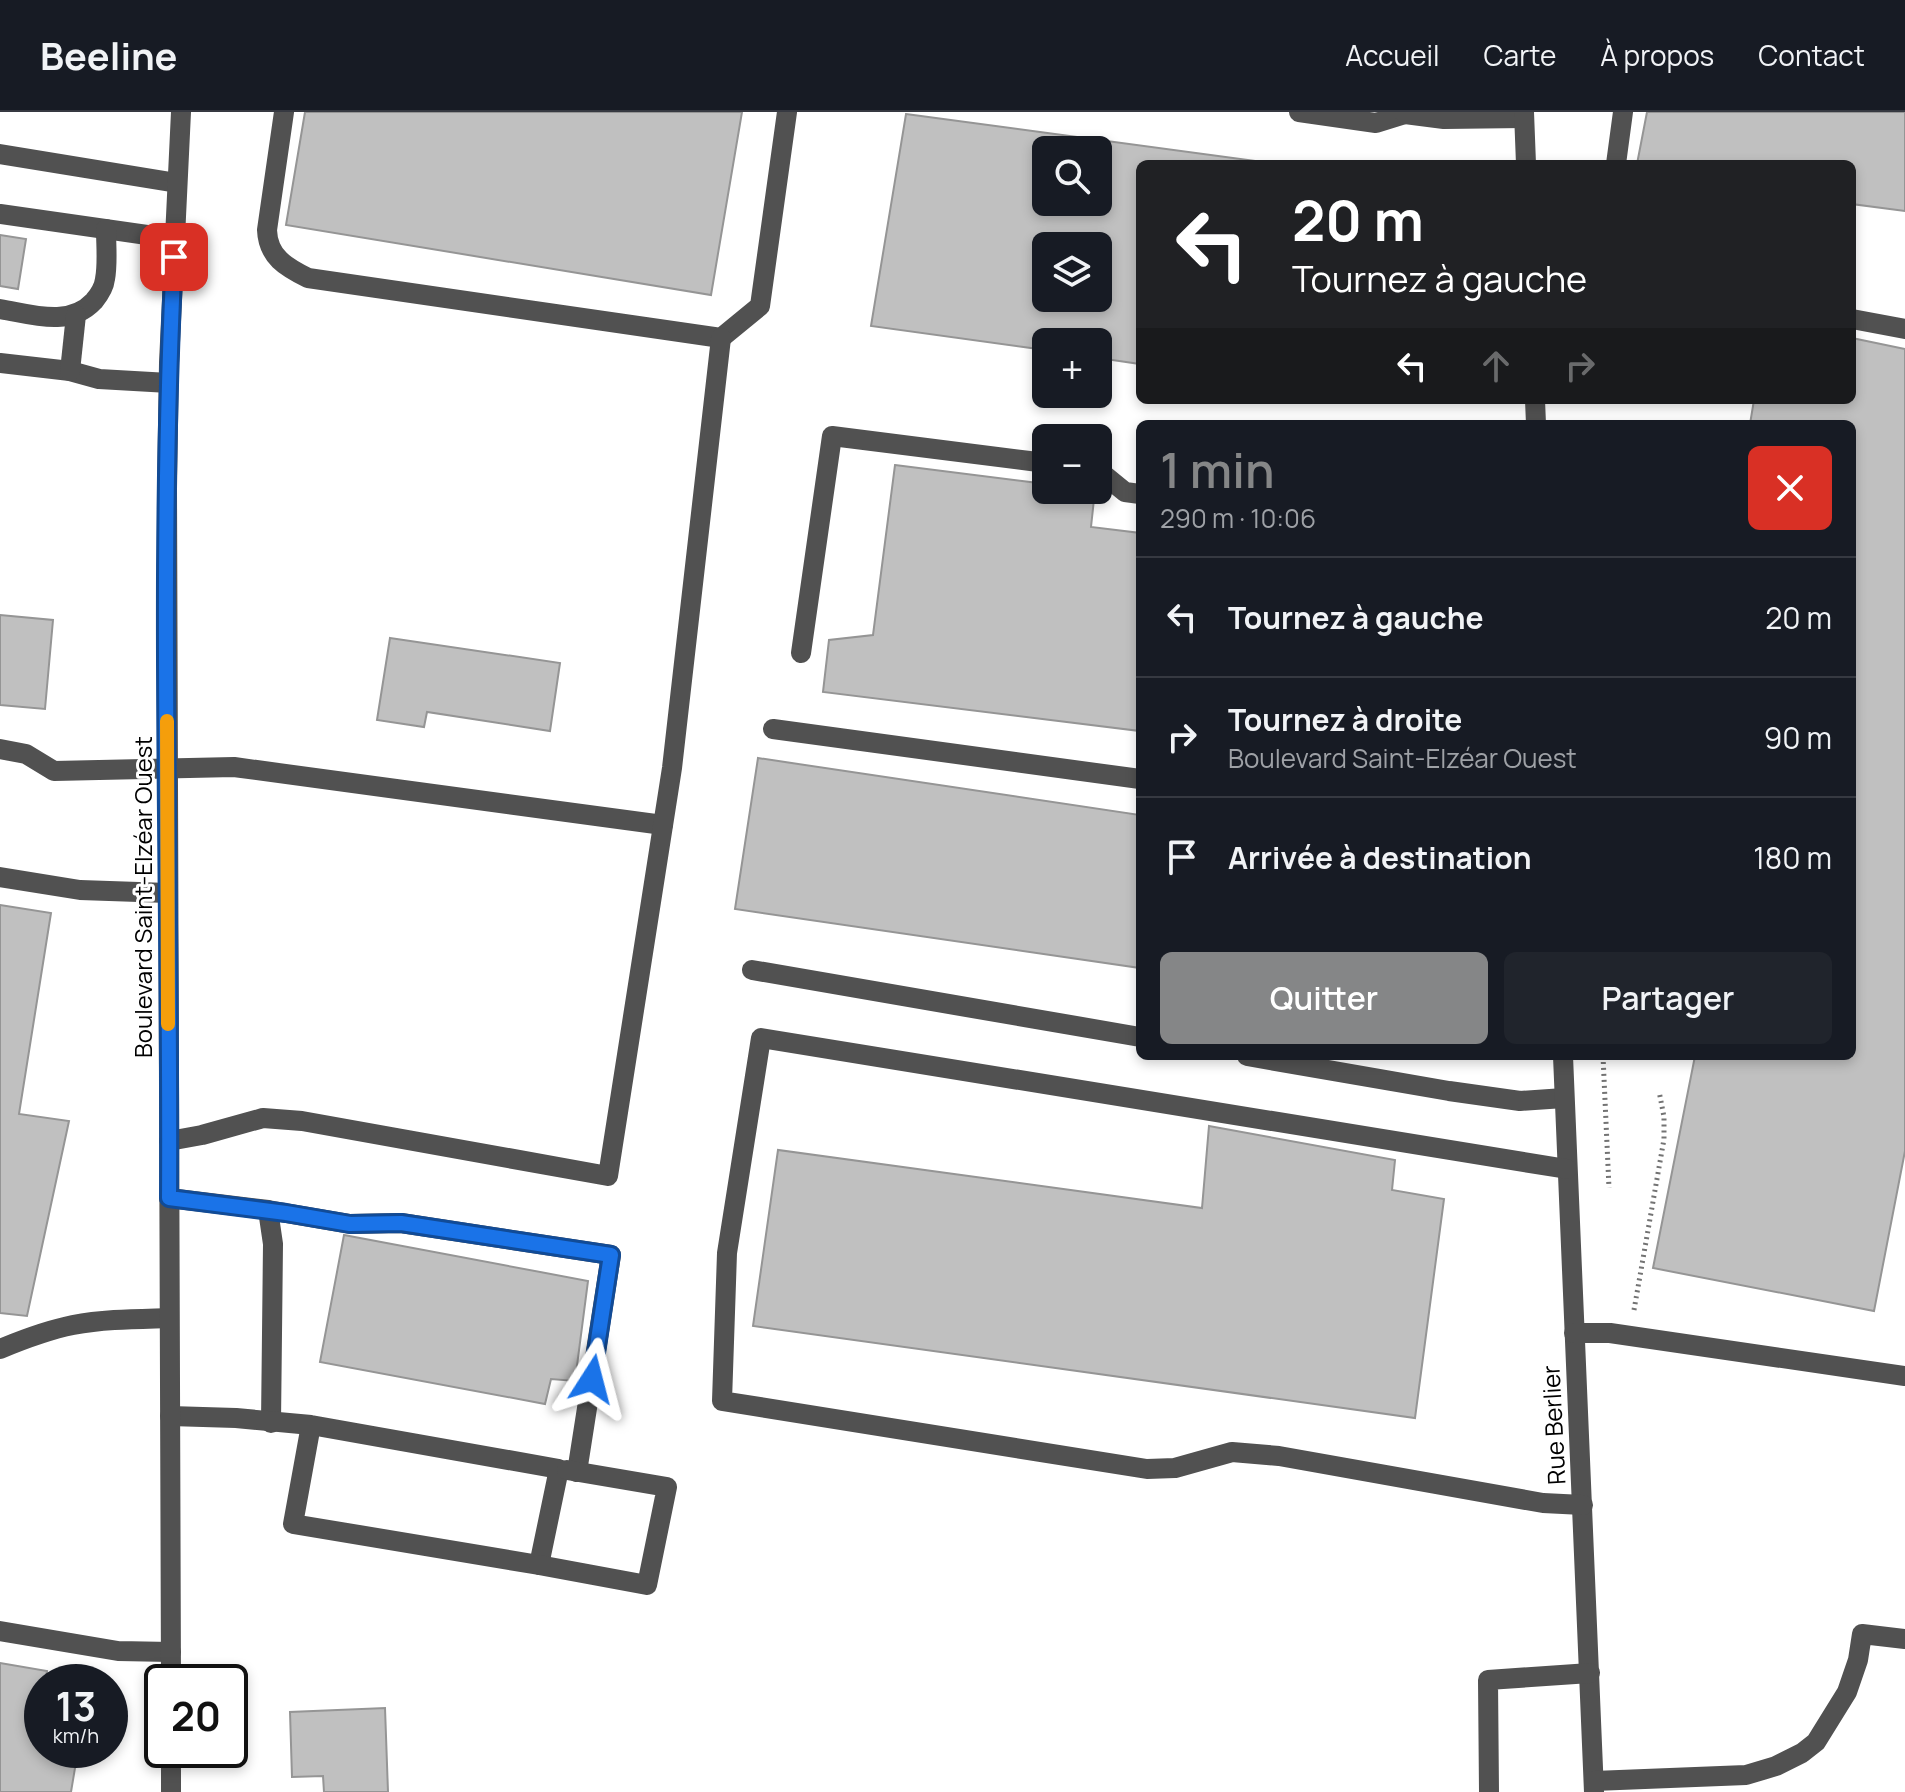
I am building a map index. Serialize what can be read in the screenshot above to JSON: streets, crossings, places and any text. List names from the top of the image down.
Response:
{
  "streets": {
    "street": ["Boulevard Saint-Elzéar Ouest", "Rue Berlier"]
  },
  "page": {
    "header": "Beeline",
    "nav": [
      "Accueil",
      "Carte",
      "À propos",
      "Contact"
    ],
    "map_buttons": ["+", "−"],
    "turn": ["20 m", "Tournez à gauche"],
    "heading": ["1 min", "290 m · 10:06"],
    "list": [
      {
        "name": "Tournez à gauche",
        "value": "20 m"
      },
      {
        "name": "Tournez à droite",
        "note": "Boulevard Saint-Elzéar Ouest",
        "value": "90 m"
      },
      {
        "name": "Arrivée à destination",
        "value": "180 m"
      }
    ],
    "buttons": ["Quitter", "Partager"],
    "speed": "13 km/h",
    "limit": "20"
  }
}
